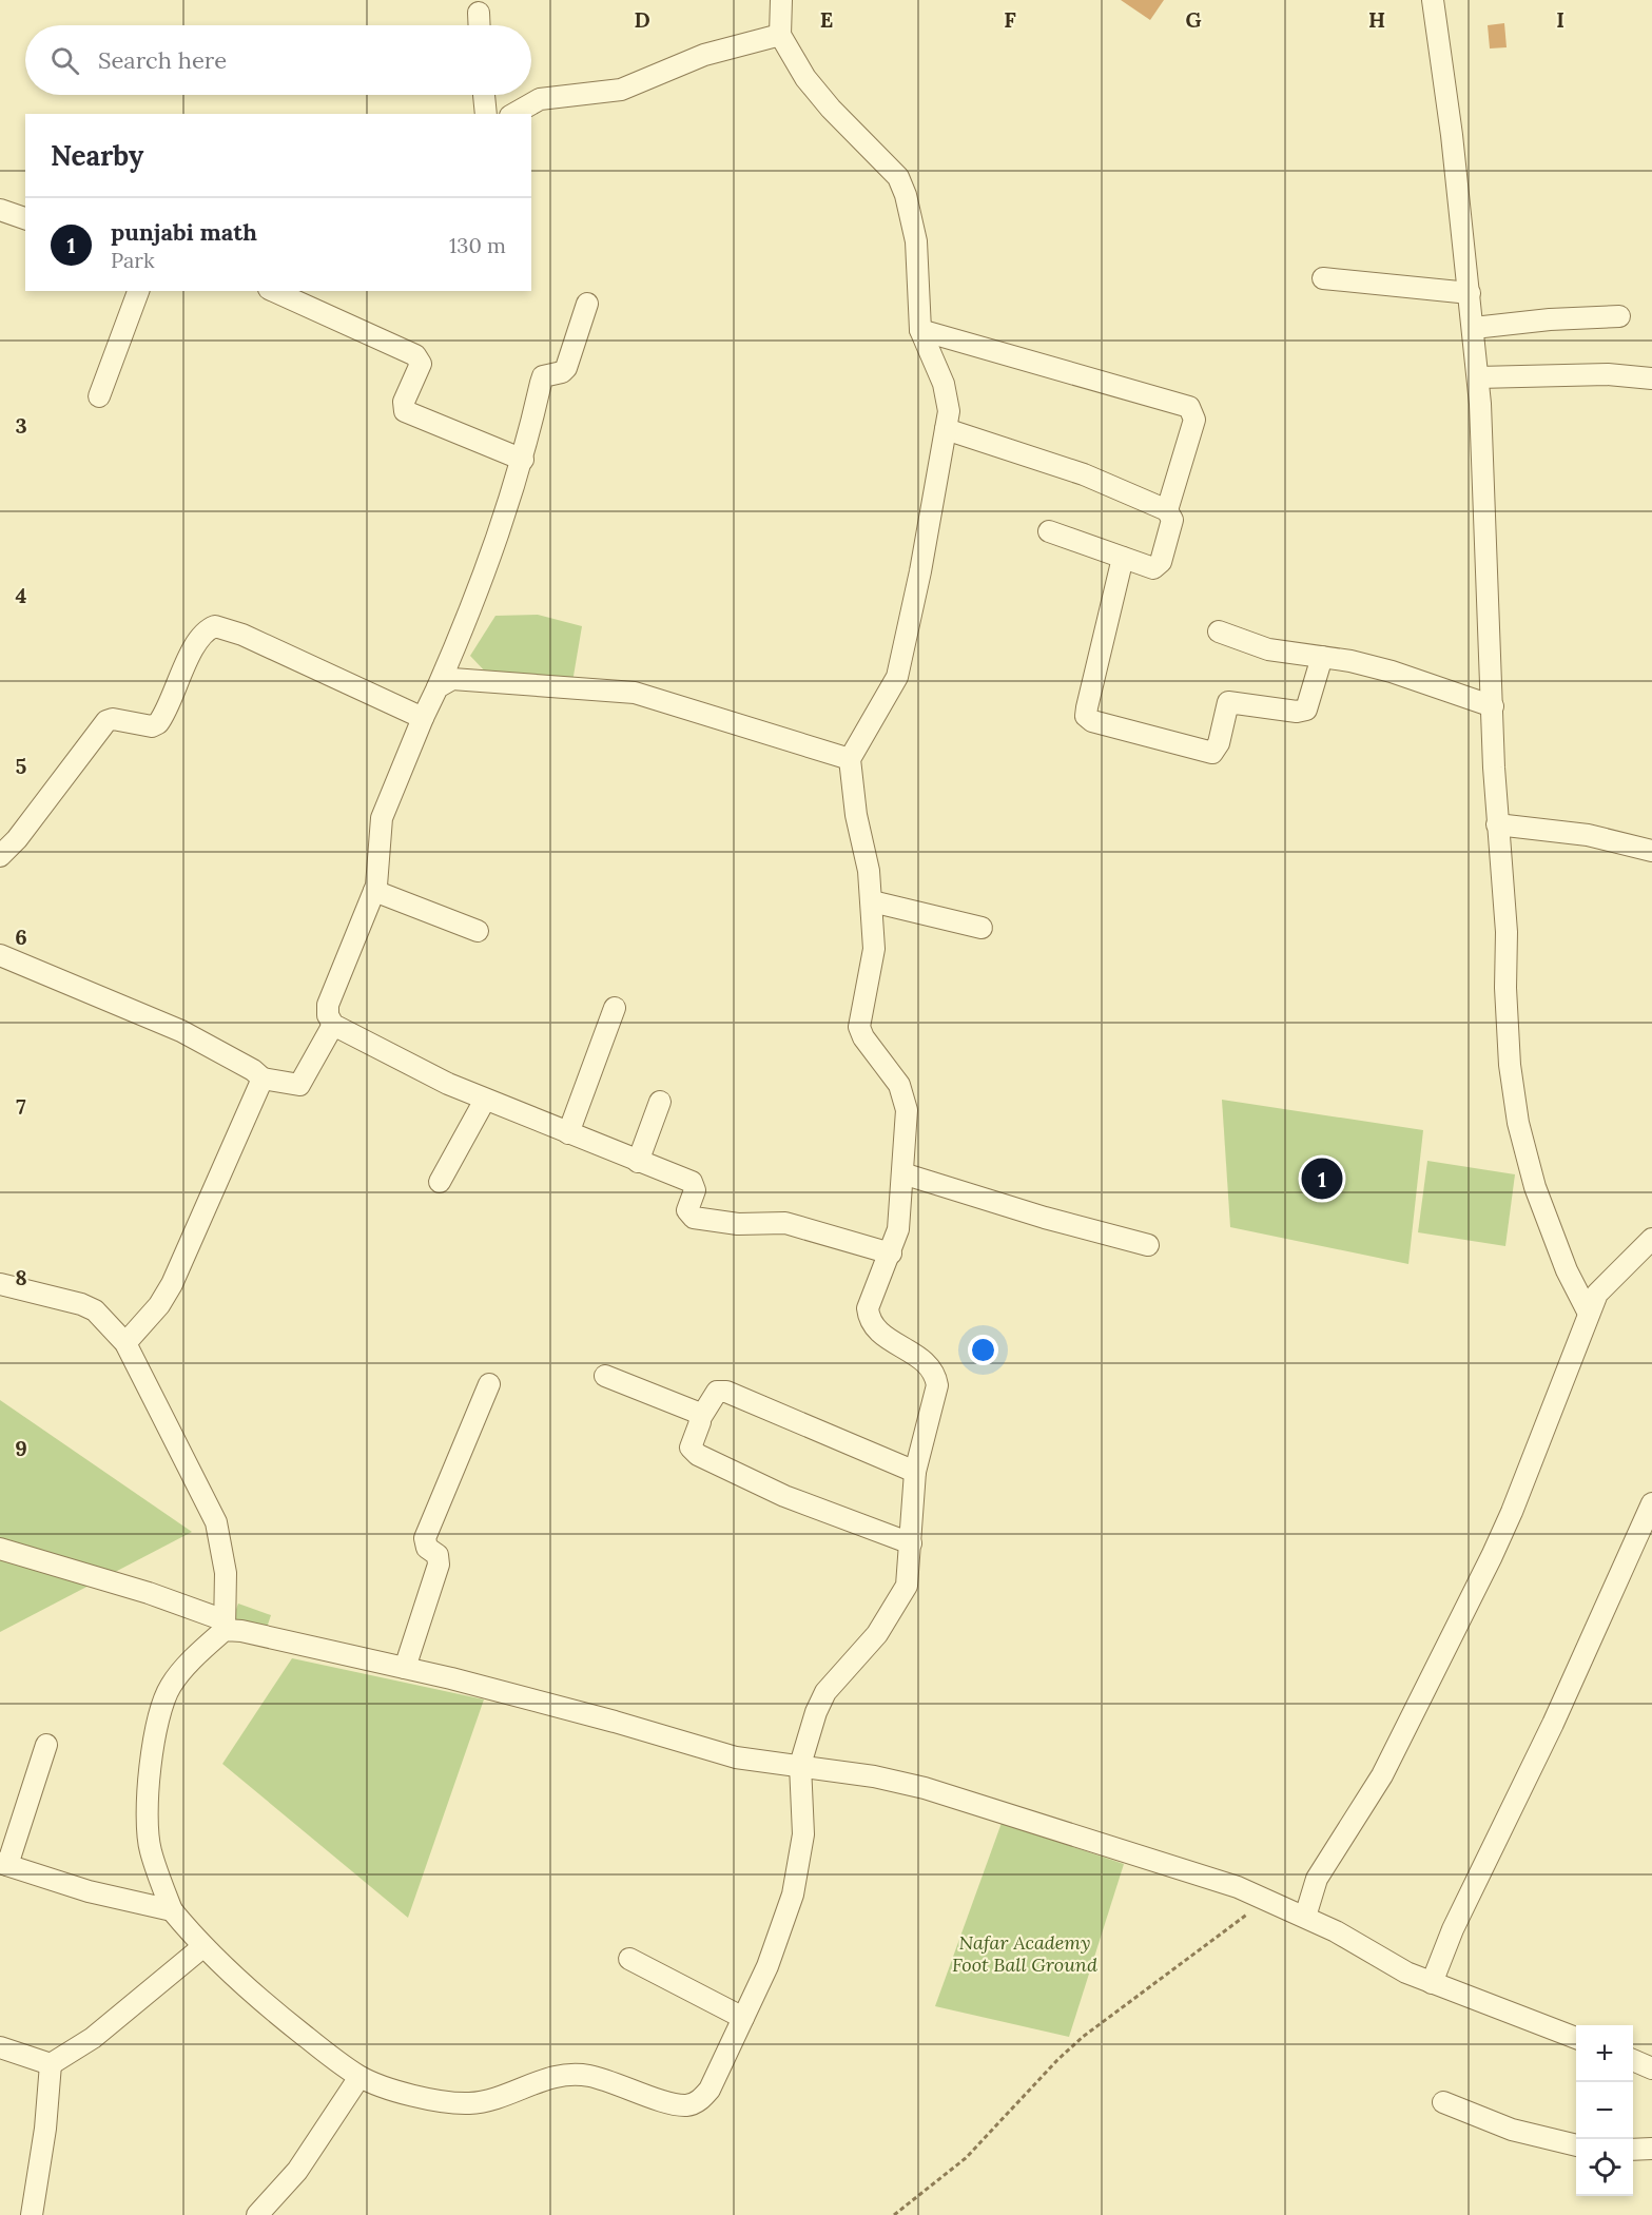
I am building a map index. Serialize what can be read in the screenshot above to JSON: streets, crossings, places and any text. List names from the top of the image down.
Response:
{
  "parks": ["Nafar Academy Foot Ball Ground"],
  "page": {
    "search": "Search here",
    "heading": "Nearby",
    "list": [
      {
        "mark": "1",
        "name": "punjabi math",
        "note": "Park",
        "value": "130 m"
      }
    ],
    "pins": "1",
    "map_buttons": ["+", "−"]
  },
  "grid": {
    "columns": [
      "D",
      "E",
      "F",
      "G",
      "H",
      "I"
    ],
    "rows": [
      "3",
      "4",
      "5",
      "6",
      "7",
      "8",
      "9"
    ]
  }
}
